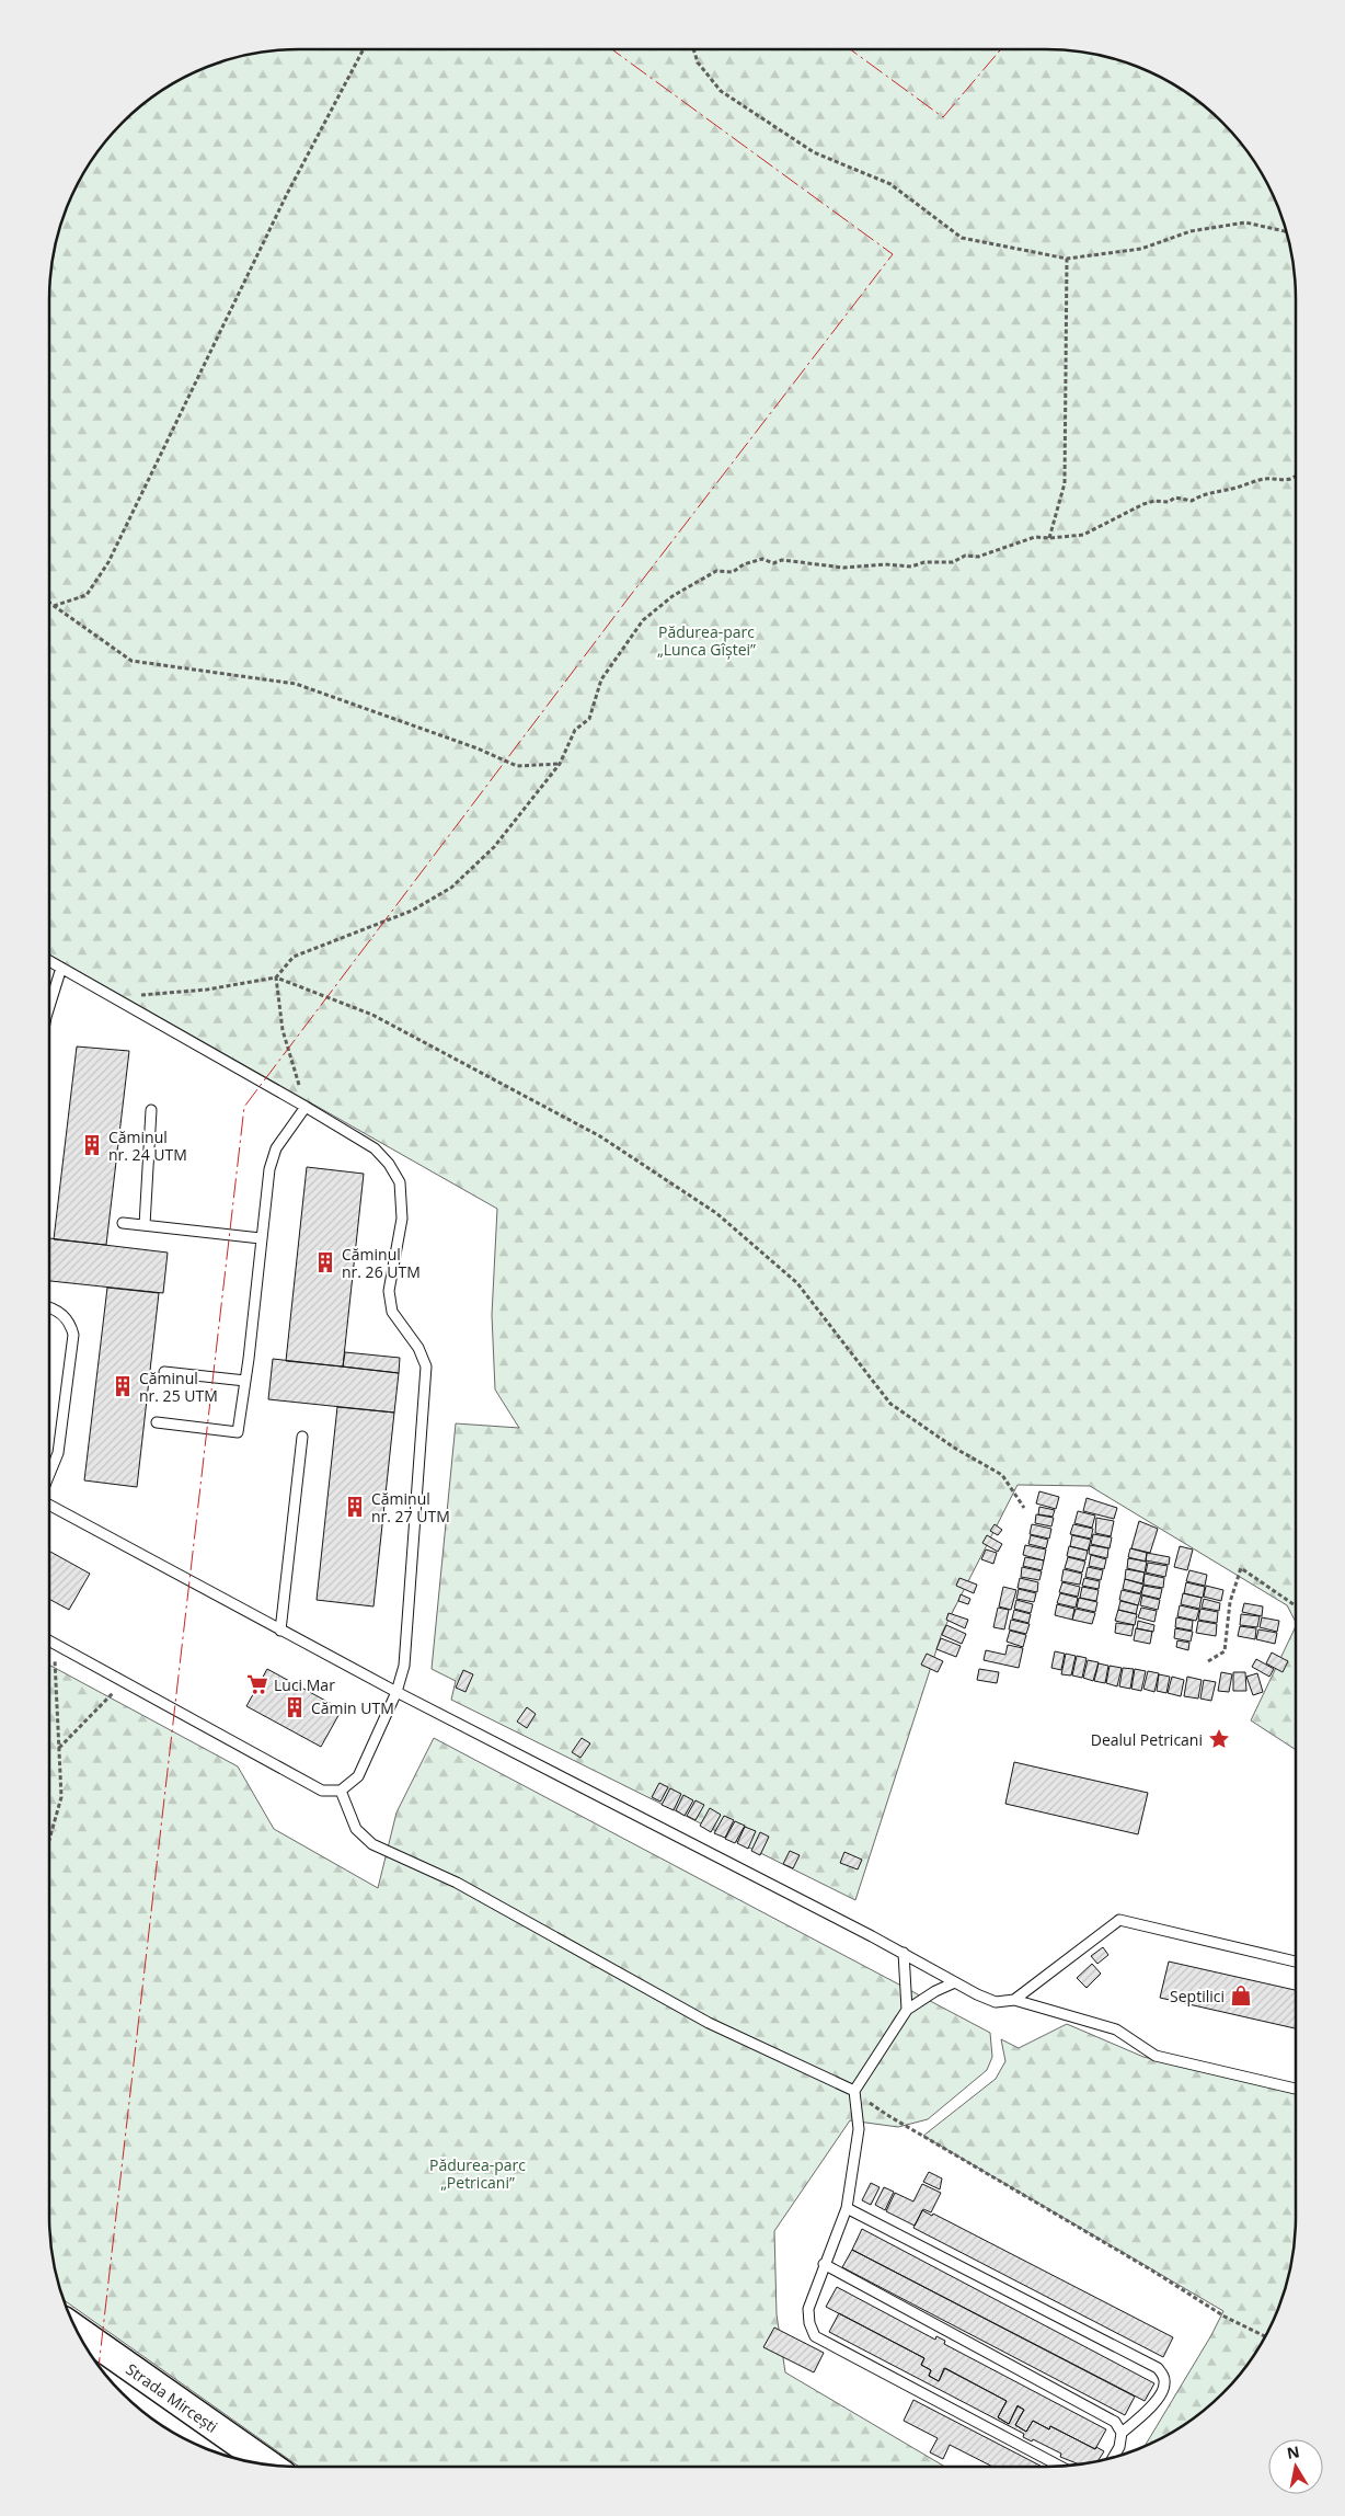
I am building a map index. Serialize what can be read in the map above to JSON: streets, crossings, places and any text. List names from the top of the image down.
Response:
{
  "streets": {
    "main road": ["Strada Mircești"]
  },
  "parks": ["Pădurea-parc „Lunca Gîștei”", "Pădurea-parc „Petricani”"],
  "places": {
    "building": [
      "Căminul nr. 24 UTM",
      "Căminul nr. 26 UTM",
      "Căminul nr. 25 UTM",
      "Căminul nr. 27 UTM",
      "Cămin UTM"
    ],
    "supermarket": ["Luci Mar"],
    "place": ["Dealul Petricani"],
    "shop": ["Septilici"]
  },
  "north": "top"
}
